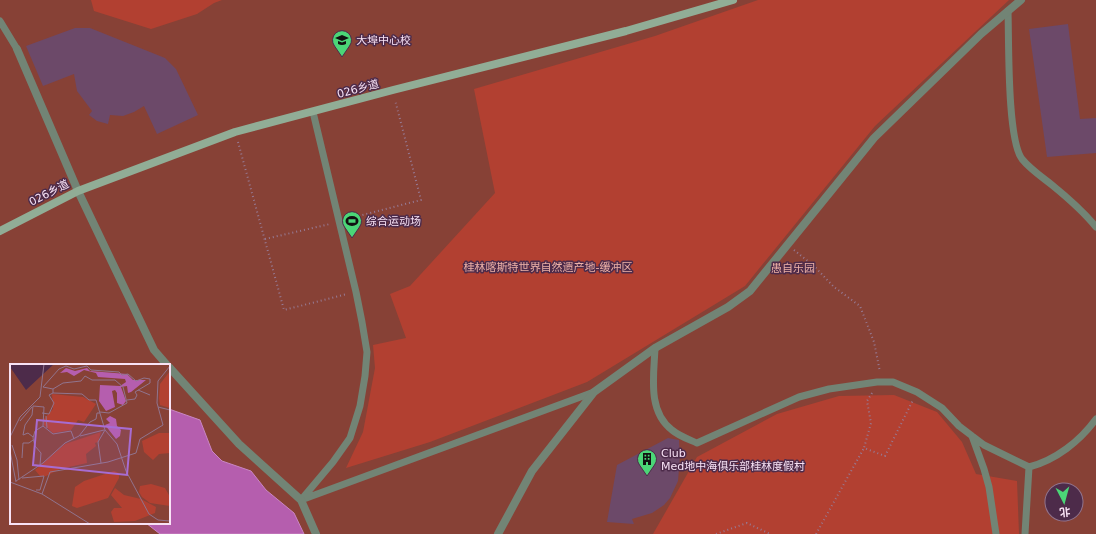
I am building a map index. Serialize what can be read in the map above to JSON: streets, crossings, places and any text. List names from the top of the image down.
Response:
{
  "streets": {
    "street": ["026乡道"]
  },
  "parks": ["桂林喀斯特世界自然遗产地-缓冲区", "愚自乐园"],
  "places": {
    "school or university": ["大埠中心校"],
    "sports": ["综合运动场"],
    "building": ["Club Med地中海俱乐部桂林度假村"]
  },
  "north": "bottom"
}
